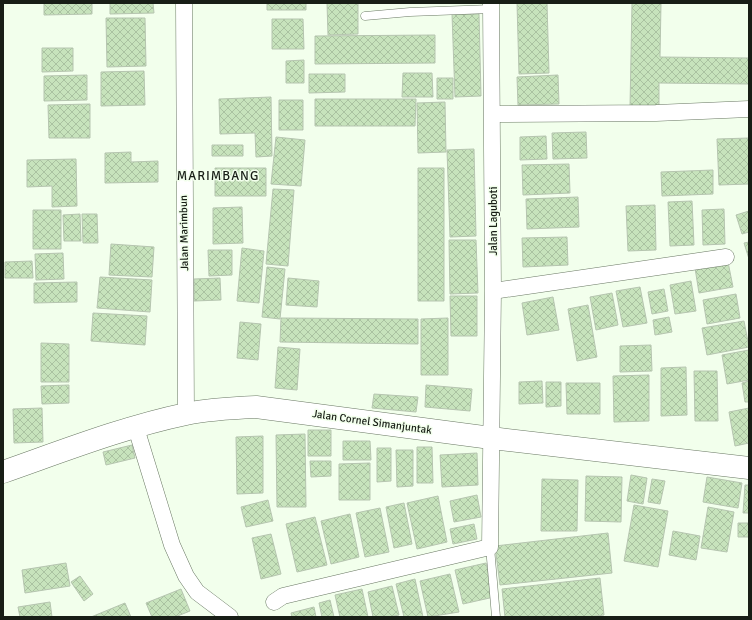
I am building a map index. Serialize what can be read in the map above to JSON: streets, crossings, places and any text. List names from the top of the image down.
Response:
{
  "streets": {
    "street": ["Jalan Laguboti", "Jalan Marimbun", "Jalan Cornel Simanjuntak"]
  },
  "crossings": [
    ["Jalan Laguboti", "Jalan Cornel Simanjuntak"],
    ["Jalan Marimbun", "Jalan Cornel Simanjuntak"]
  ],
  "districts": ["MARIMBANG"]
}
